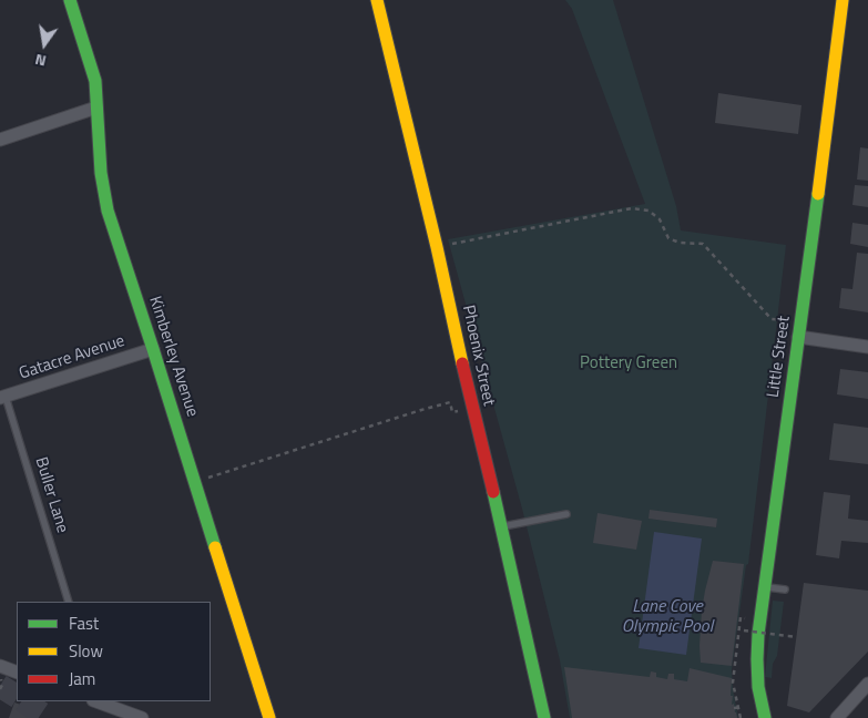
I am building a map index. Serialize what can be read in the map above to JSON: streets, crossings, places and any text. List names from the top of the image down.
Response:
{
  "streets": {
    "street": [
      "Phoenix Street",
      "Kimberley Avenue",
      "Little Street",
      "Gatacre Avenue"
    ],
    "lane": ["Buller Lane"]
  },
  "crossings": [
    ["Kimberley Avenue", "Gatacre Avenue"],
    ["Gatacre Avenue", "Buller Lane"]
  ],
  "water": ["Lane Cove Olympic Pool"],
  "parks": ["Pottery Green"],
  "legend": ["Fast", "Slow", "Jam"],
  "north": "bottom"
}
